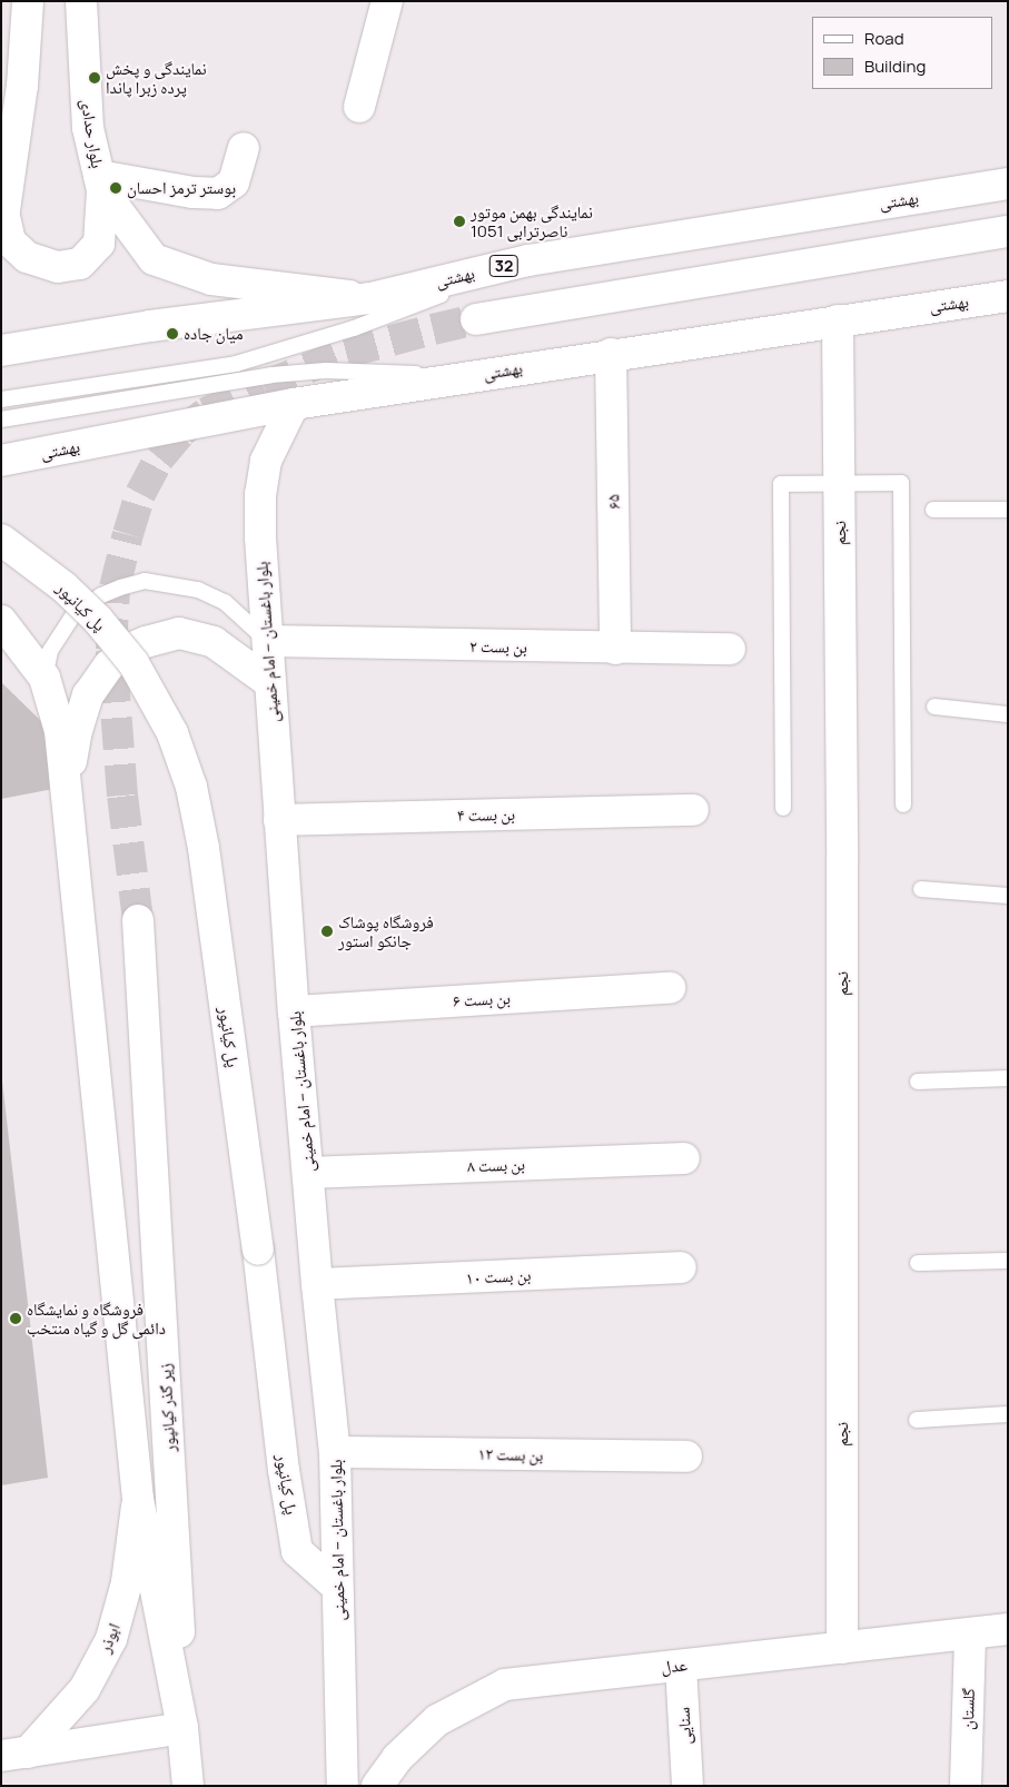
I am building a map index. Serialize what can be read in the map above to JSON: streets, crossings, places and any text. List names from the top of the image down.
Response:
{
  "streets": {
    "main road": [
      "بلوار حدادی",
      "بهشتی",
      "32",
      "بهشتى",
      "۶۵",
      "نجم",
      "پل کیانپور",
      "بلوار باغستان -- امام خمینی",
      "بن بست ۲",
      "بن بست ۴",
      "بن بست ۶",
      "بن بست ۸",
      "بن بست ۱۰",
      "زیر گذر کیانپور",
      "بن بست ۱۲",
      "ابوذر",
      "عدل",
      "گلستان",
      "سنایی"
    ]
  },
  "crossings": [
    ["بلوار حدادی", "بهشتی"],
    ["بهشتى", "۶۵"],
    ["بهشتى", "نجم"],
    ["بهشتى", "بلوار باغستان -- امام خمینی"],
    ["۶۵", "بن بست ۲"],
    ["نجم", "عدل"],
    ["پل کیانپور", "بلوار باغستان -- امام خمینی"],
    ["بلوار باغستان -- امام خمینی", "بن بست ۲"],
    ["بلوار باغستان -- امام خمینی", "بن بست ۴"],
    ["بلوار باغستان -- امام خمینی", "بن بست ۶"],
    ["بلوار باغستان -- امام خمینی", "بن بست ۸"],
    ["بلوار باغستان -- امام خمینی", "بن بست ۱۰"],
    ["بلوار باغستان -- امام خمینی", "بن بست ۱۲"],
    ["زیر گذر کیانپور", "ابوذر"],
    ["عدل", "گلستان"],
    ["عدل", "سنایی"]
  ],
  "places": [
    "نمایندگی و پخش پرده زبرا پاندا",
    "بوستر ترمز احسان",
    "نمایندگی بهمن موتور ناصرترابی 1051",
    "میان جاده",
    "فروشگاه پوشاک جانکو استور",
    "فروشگاه و نمایشگاه دائمی گل و گیاه منتخب"
  ],
  "legend": ["Road", "Building"]
}
